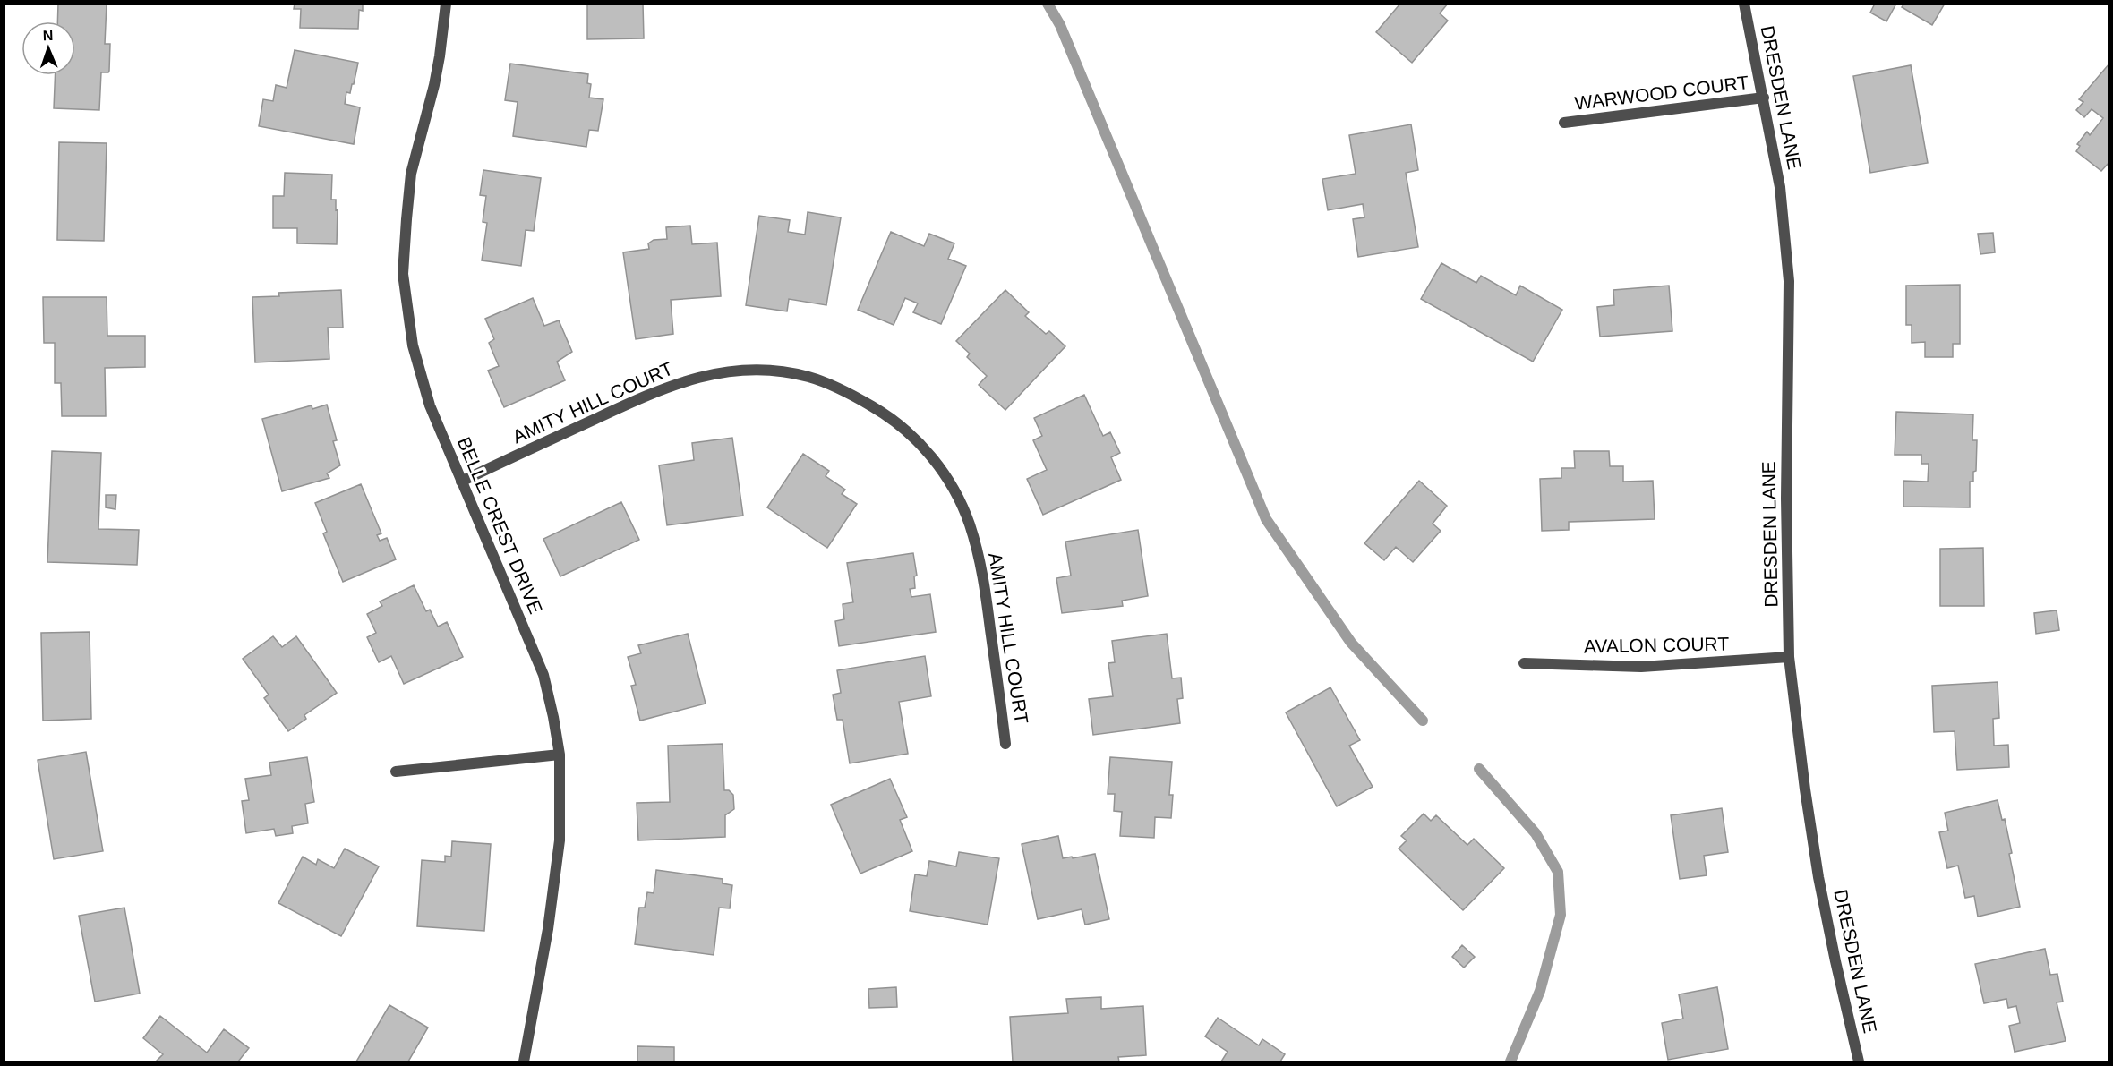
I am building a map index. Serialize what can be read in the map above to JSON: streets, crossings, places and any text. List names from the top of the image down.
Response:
{
  "streets": {
    "street": [
      "WARWOOD COURT",
      "DRESDEN LANE",
      "AMITY HILL COURT",
      "BELLE CREST DRIVE",
      "AVALON COURT"
    ]
  },
  "crossings": [
    ["WARWOOD COURT", "DRESDEN LANE"],
    ["DRESDEN LANE", "AVALON COURT"],
    ["AMITY HILL COURT", "BELLE CREST DRIVE"]
  ],
  "north": "top"
}
